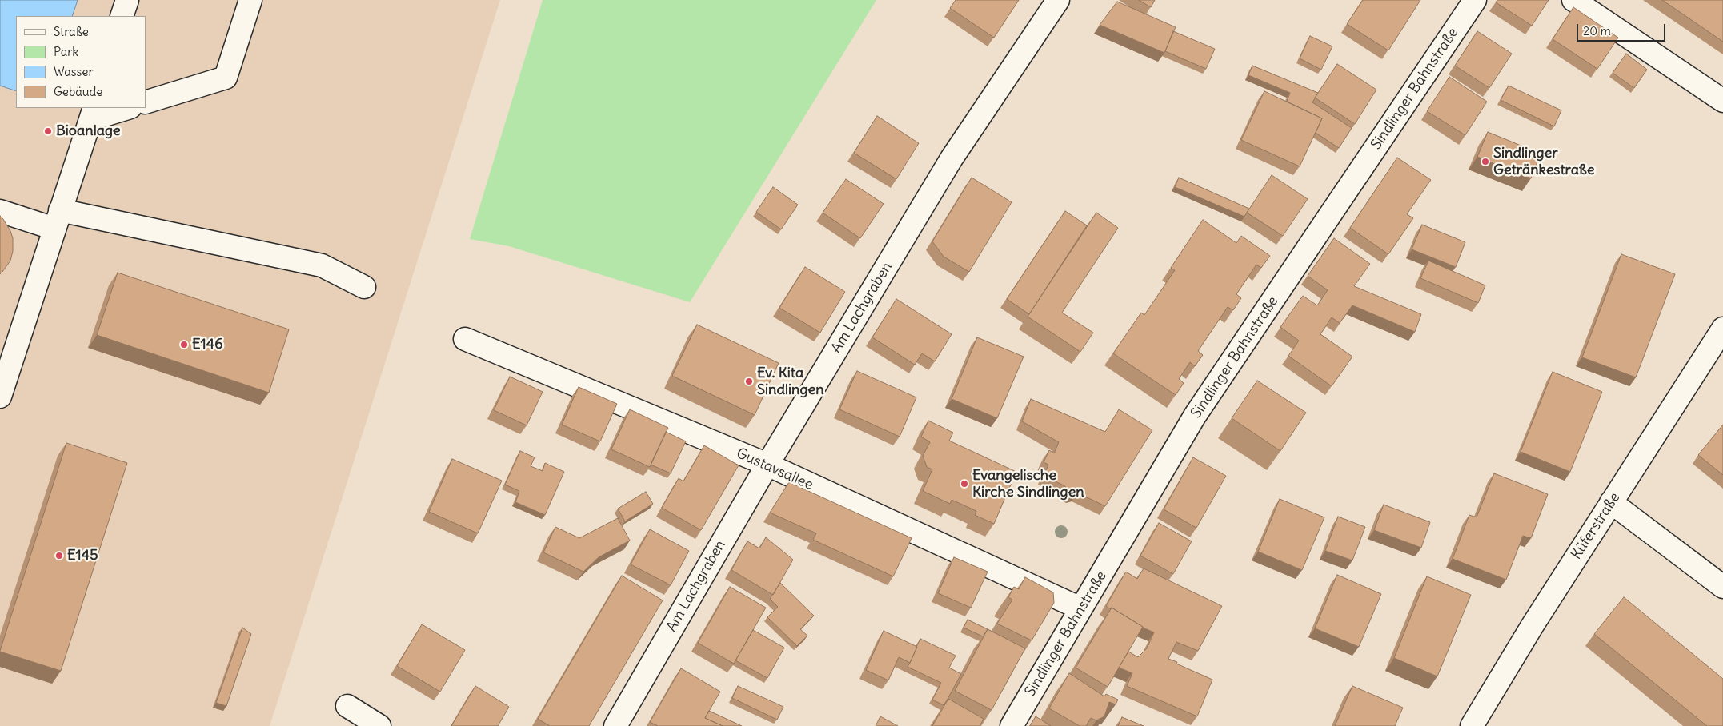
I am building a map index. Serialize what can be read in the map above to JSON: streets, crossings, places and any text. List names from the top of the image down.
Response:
{
  "streets": {
    "street": [
      "Sindlinger Bahnstraße",
      "Am Lachgraben",
      "Gustavsallee",
      "Küferstraße"
    ]
  },
  "crossings": [
    ["Sindlinger Bahnstraße", "Gustavsallee"],
    ["Am Lachgraben", "Gustavsallee"]
  ],
  "places": [
    "Bioanlage",
    "Sindlinger Getränkestraße",
    "E146",
    "Ev. Kita Sindlingen",
    "Evangelische Kirche Sindlingen",
    "E145"
  ],
  "legend": [
    "Straße",
    "Park",
    "Wasser",
    "Gebäude"
  ],
  "scale_bar": "20 m"
}
